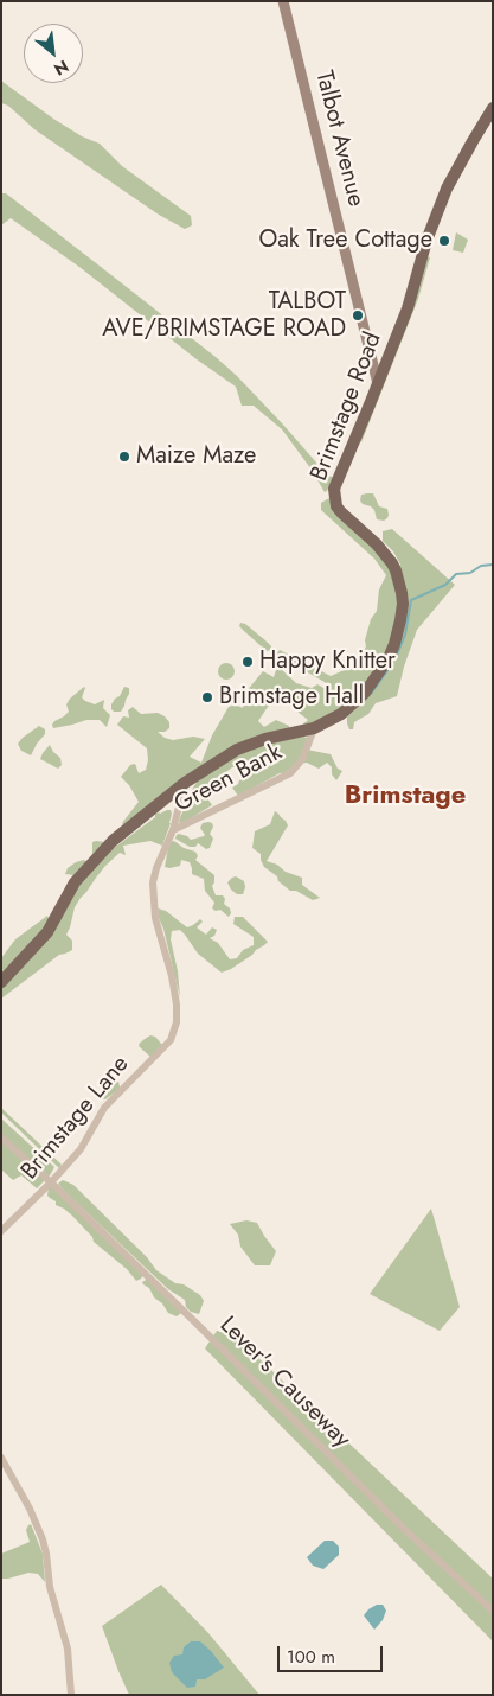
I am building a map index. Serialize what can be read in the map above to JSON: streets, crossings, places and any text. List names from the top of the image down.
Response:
{
  "streets": {
    "main road": ["Brimstage Road"],
    "street": [
      "Talbot Avenue",
      "Green Bank",
      "Brimstage Lane",
      "Lever's Causeway"
    ]
  },
  "crossings": [
    ["Talbot Avenue", "Brimstage Road"],
    ["Brimstage Road", "Green Bank"],
    ["Brimstage Road", "Brimstage Lane"],
    ["Green Bank", "Brimstage Lane"],
    ["Brimstage Lane", "Lever's Causeway"]
  ],
  "districts": ["Brimstage"],
  "places": [
    "Oak Tree Cottage",
    "TALBOT AVE/BRIMSTAGE ROAD",
    "Maize Maze",
    "Happy Knitter",
    "Brimstage Hall"
  ],
  "scale_bar": "100 m",
  "north": "bottom right"
}
